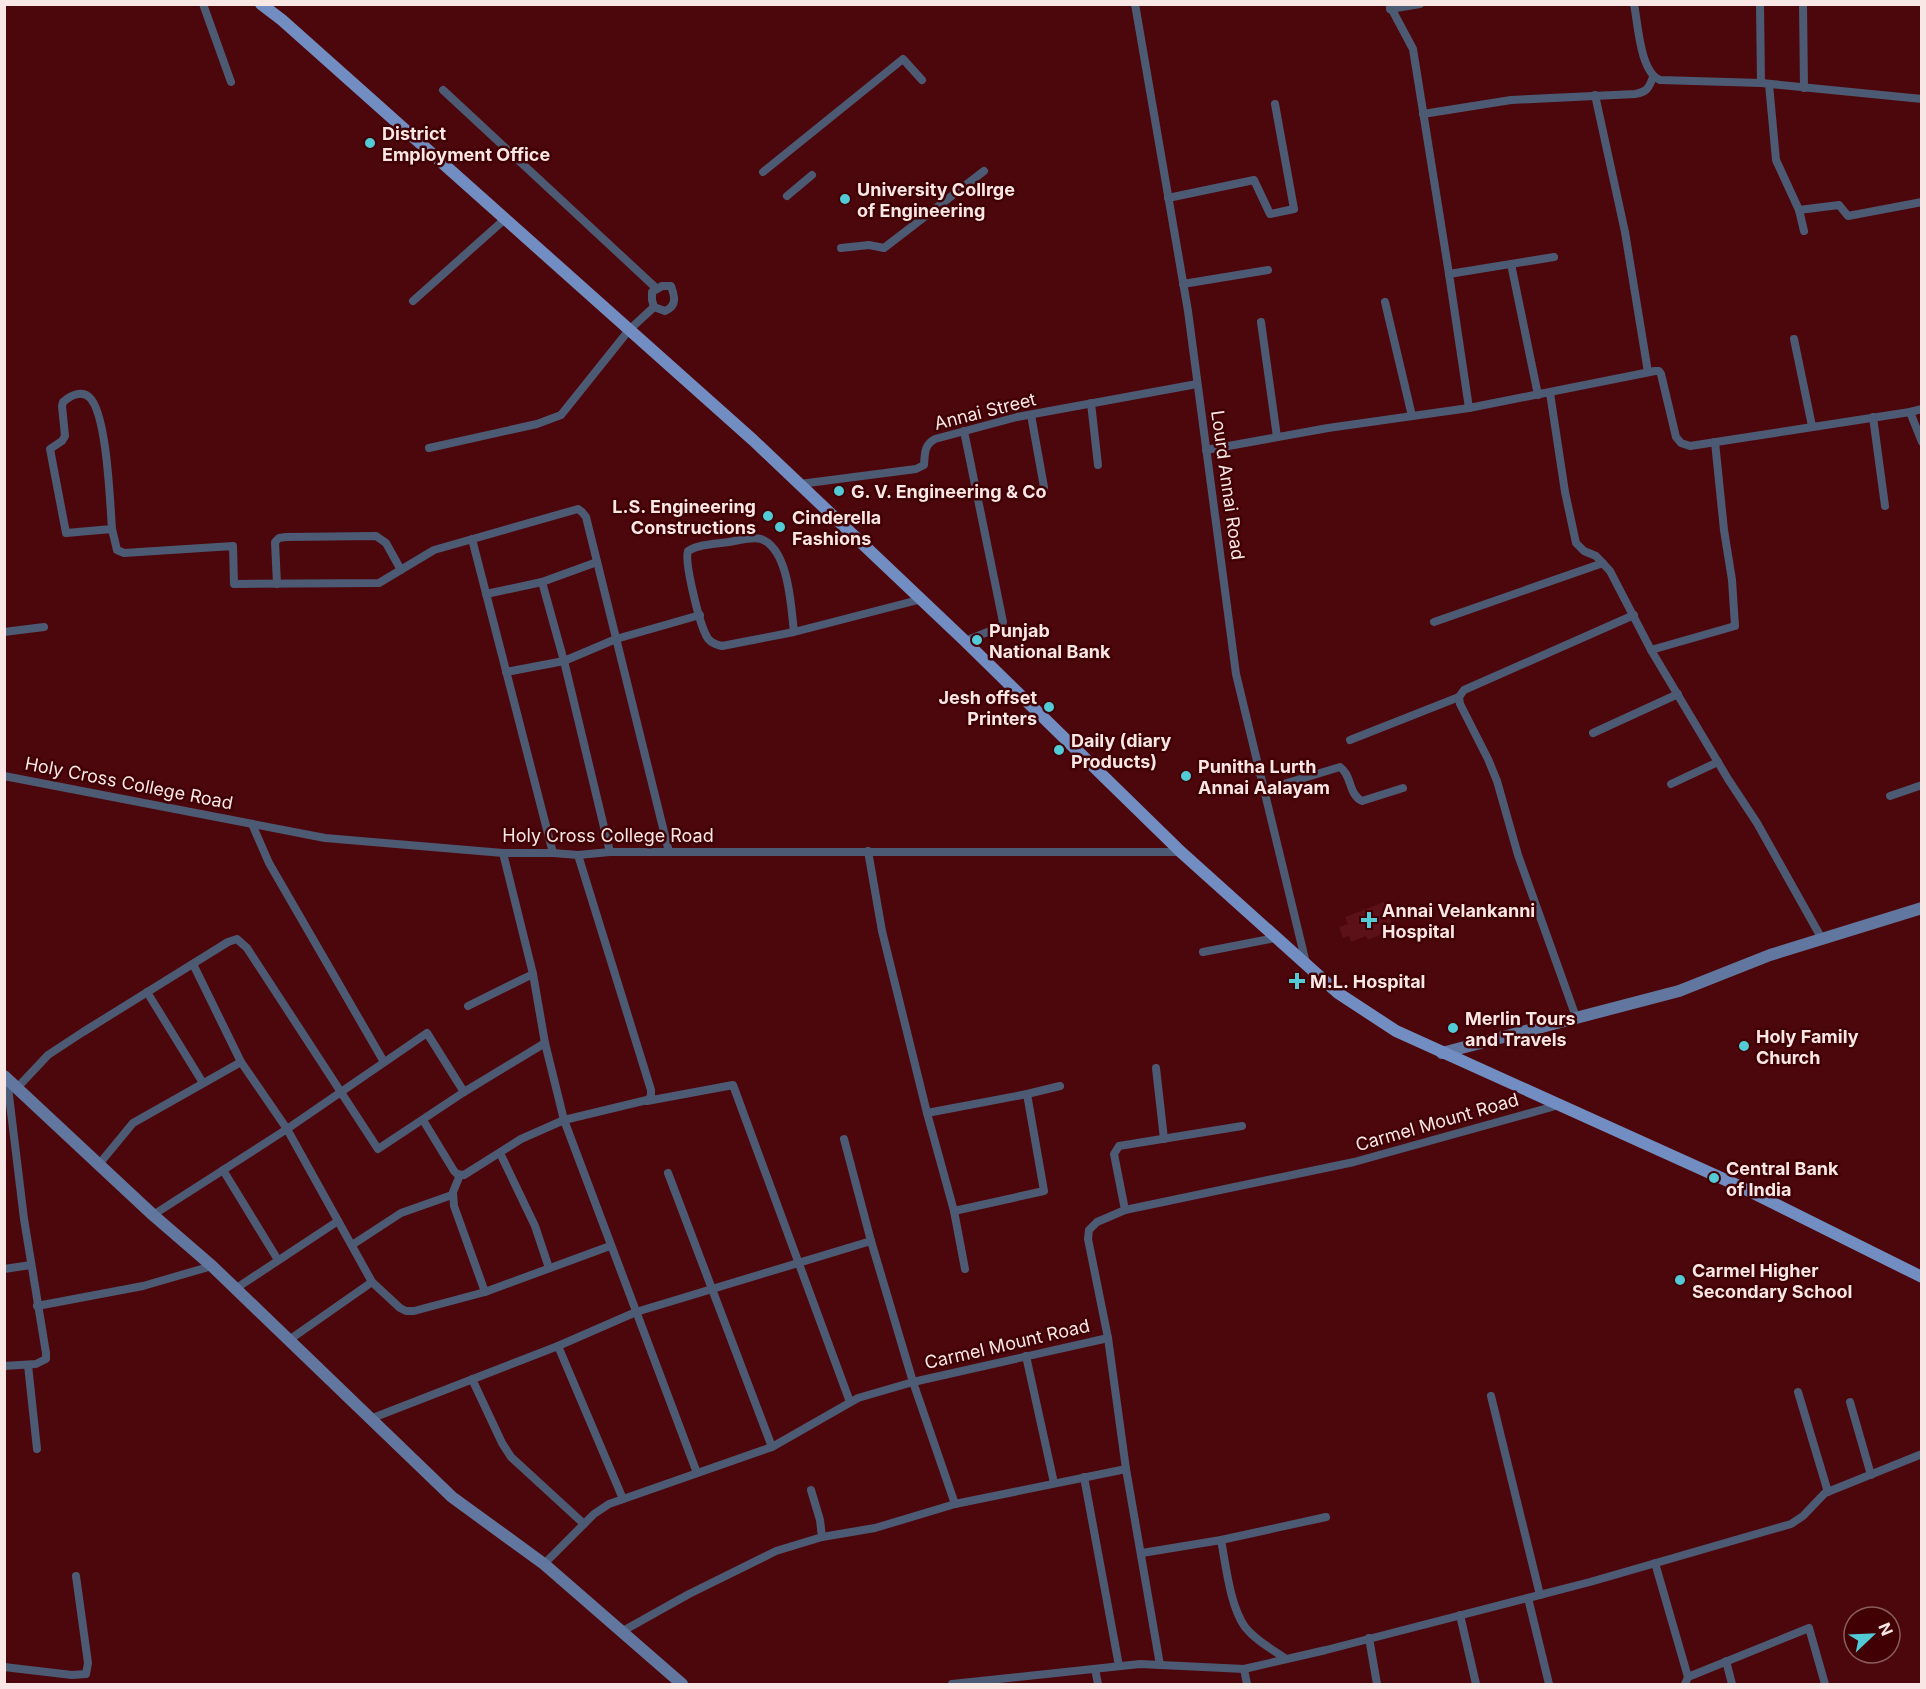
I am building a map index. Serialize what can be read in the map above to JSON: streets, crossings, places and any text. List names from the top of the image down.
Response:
{
  "streets": {
    "street": [
      "Annai Street",
      "Lourd Annai Road",
      "Holy Cross College Road",
      "Carmel Mount Road"
    ]
  },
  "crossings": [
    ["Annai Street", "Lourd Annai Road"]
  ],
  "places": {
    "other": [
      "District Employment Office",
      "University Collrge of Engineering",
      "G. V. Engineering & Co",
      "L.S. Engineering Constructions",
      "Cinderella Fashions",
      "Punjab National Bank",
      "Jesh offset Printers",
      "Daily (diary Products)",
      "Punitha Lurth Annai Aalayam",
      "Merlin Tours and Travels",
      "Holy Family Church",
      "Central Bank of India",
      "Carmel Higher Secondary School"
    ],
    "health": ["Annai Velankanni Hospital", "M.L. Hospital"]
  },
  "north": "top right"
}
